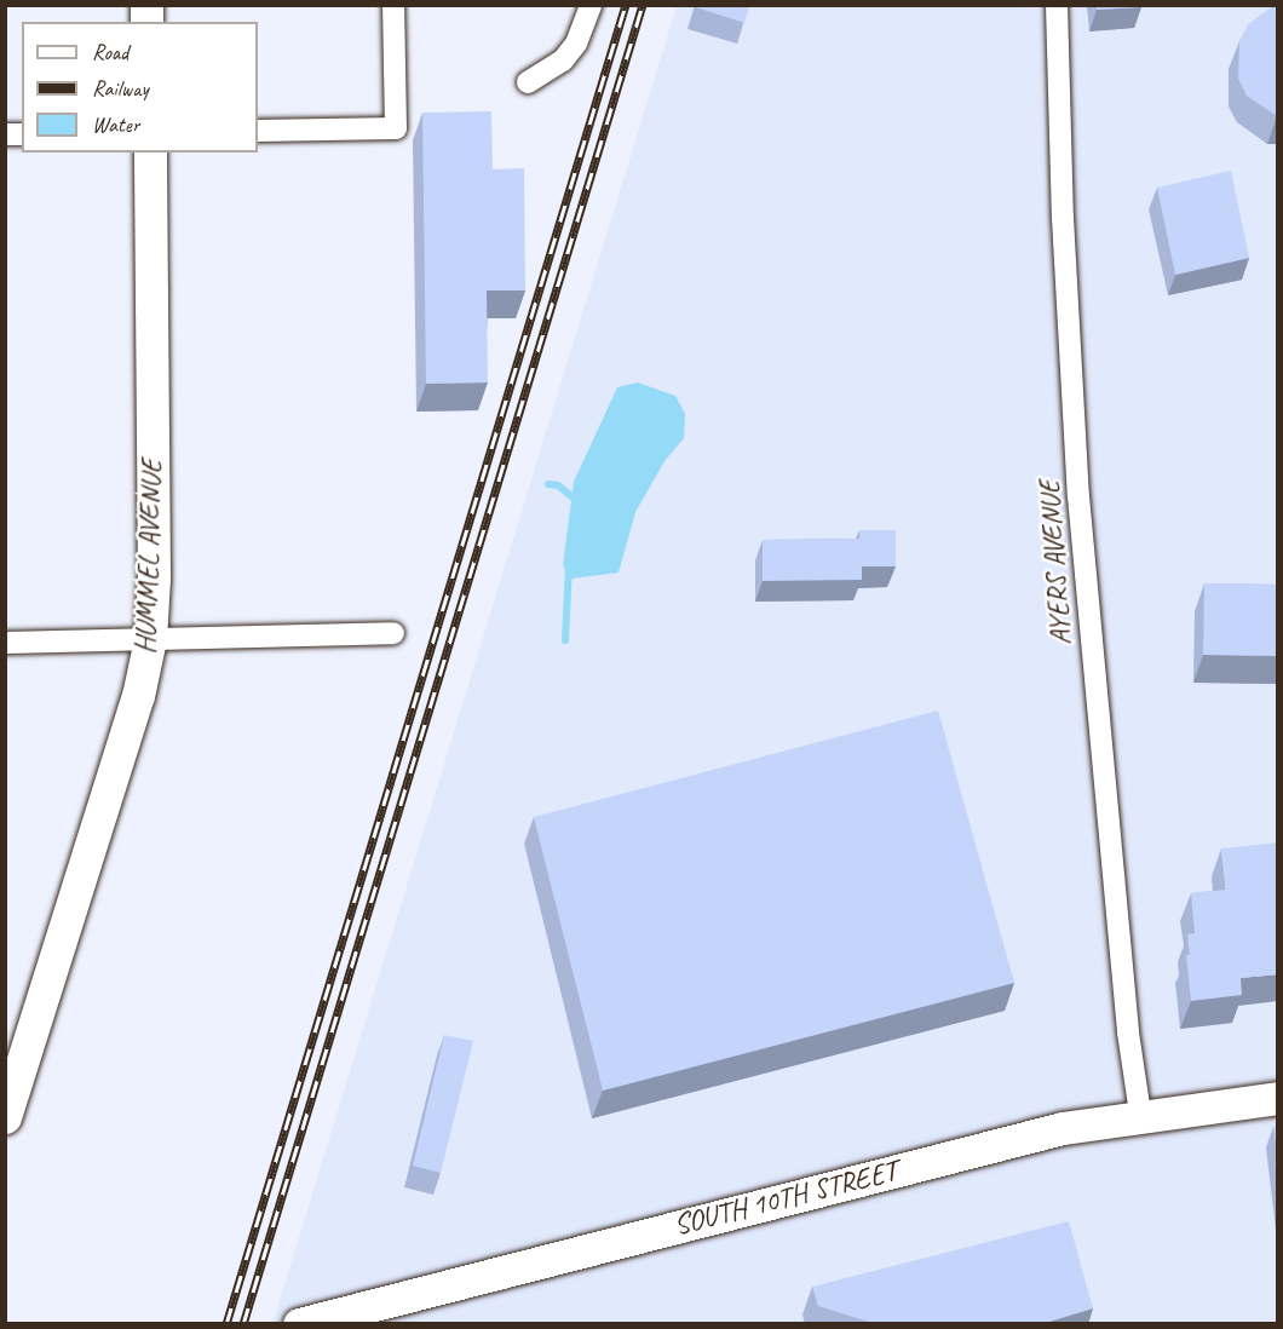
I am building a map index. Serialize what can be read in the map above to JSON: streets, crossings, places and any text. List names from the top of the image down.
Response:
{
  "streets": {
    "main road": ["HUMMEL AVENUE", "SOUTH 10TH STREET"],
    "street": ["AYERS AVENUE"]
  },
  "crossings": [
    ["AYERS AVENUE", "SOUTH 10TH STREET"]
  ],
  "legend": ["Road", "Railway", "Water"]
}
